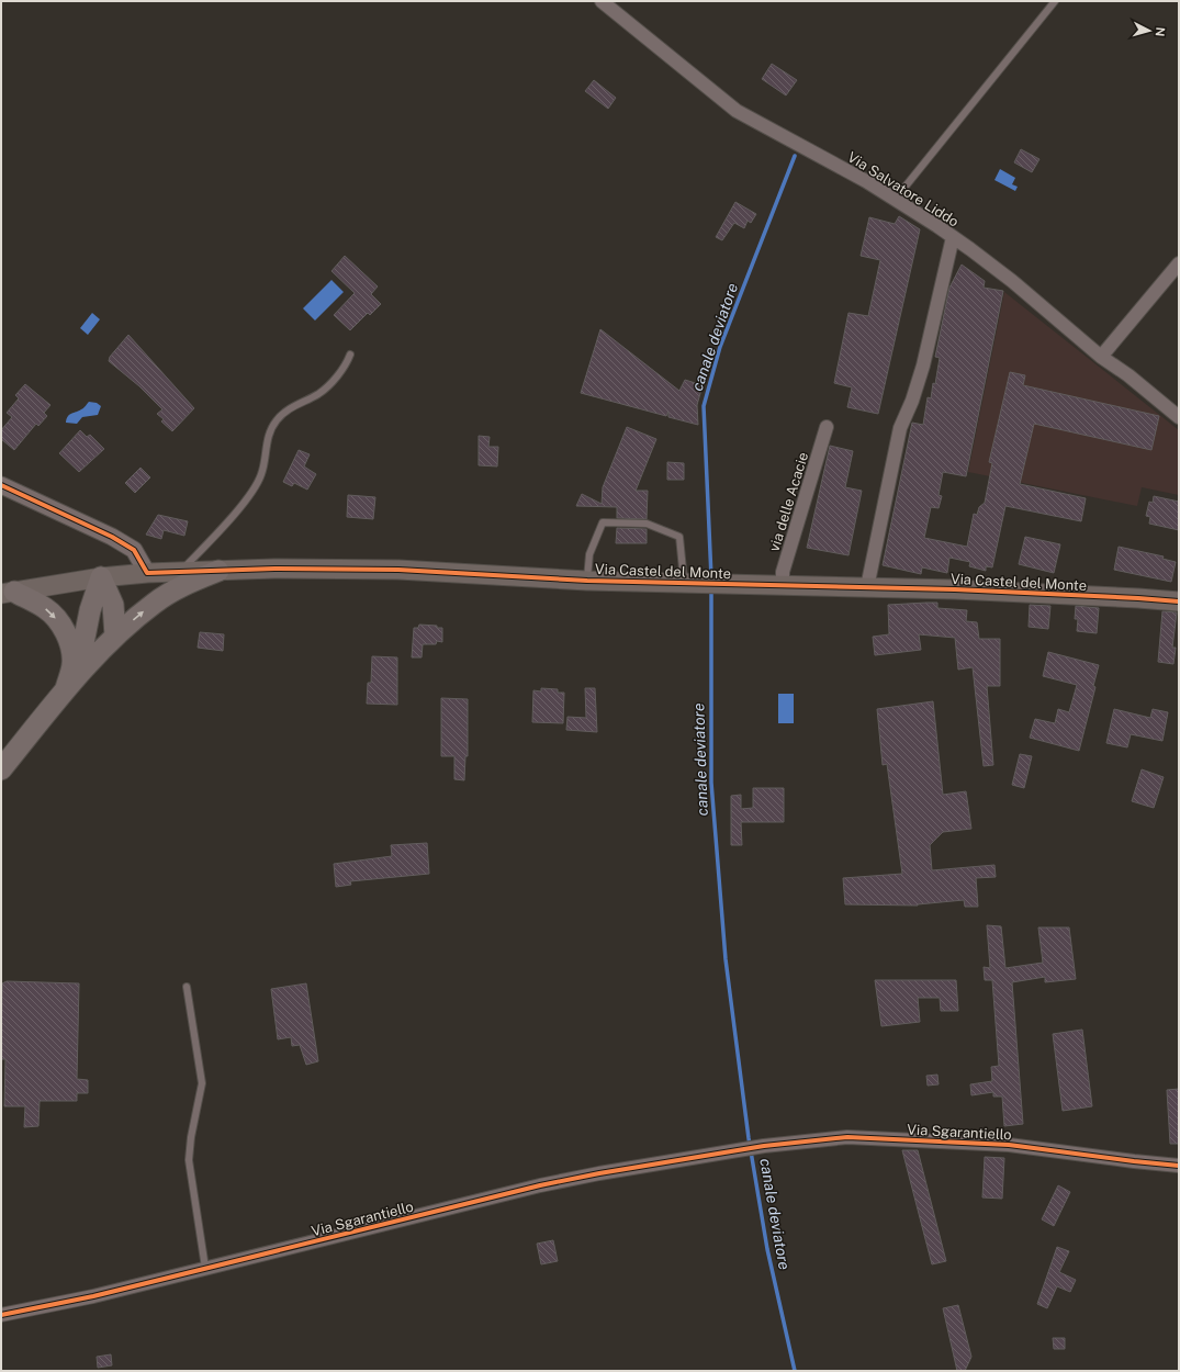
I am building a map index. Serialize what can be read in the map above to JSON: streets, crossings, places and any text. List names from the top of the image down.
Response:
{
  "streets": {
    "main road": ["Via Castel del Monte"],
    "street": ["Via Salvatore Liddo", "via delle Acacie", "Via Sgarantiello"]
  },
  "crossings": [
    ["via delle Acacie", "Via Castel del Monte"]
  ],
  "water": ["canale deviatore"],
  "north": "right"
}
